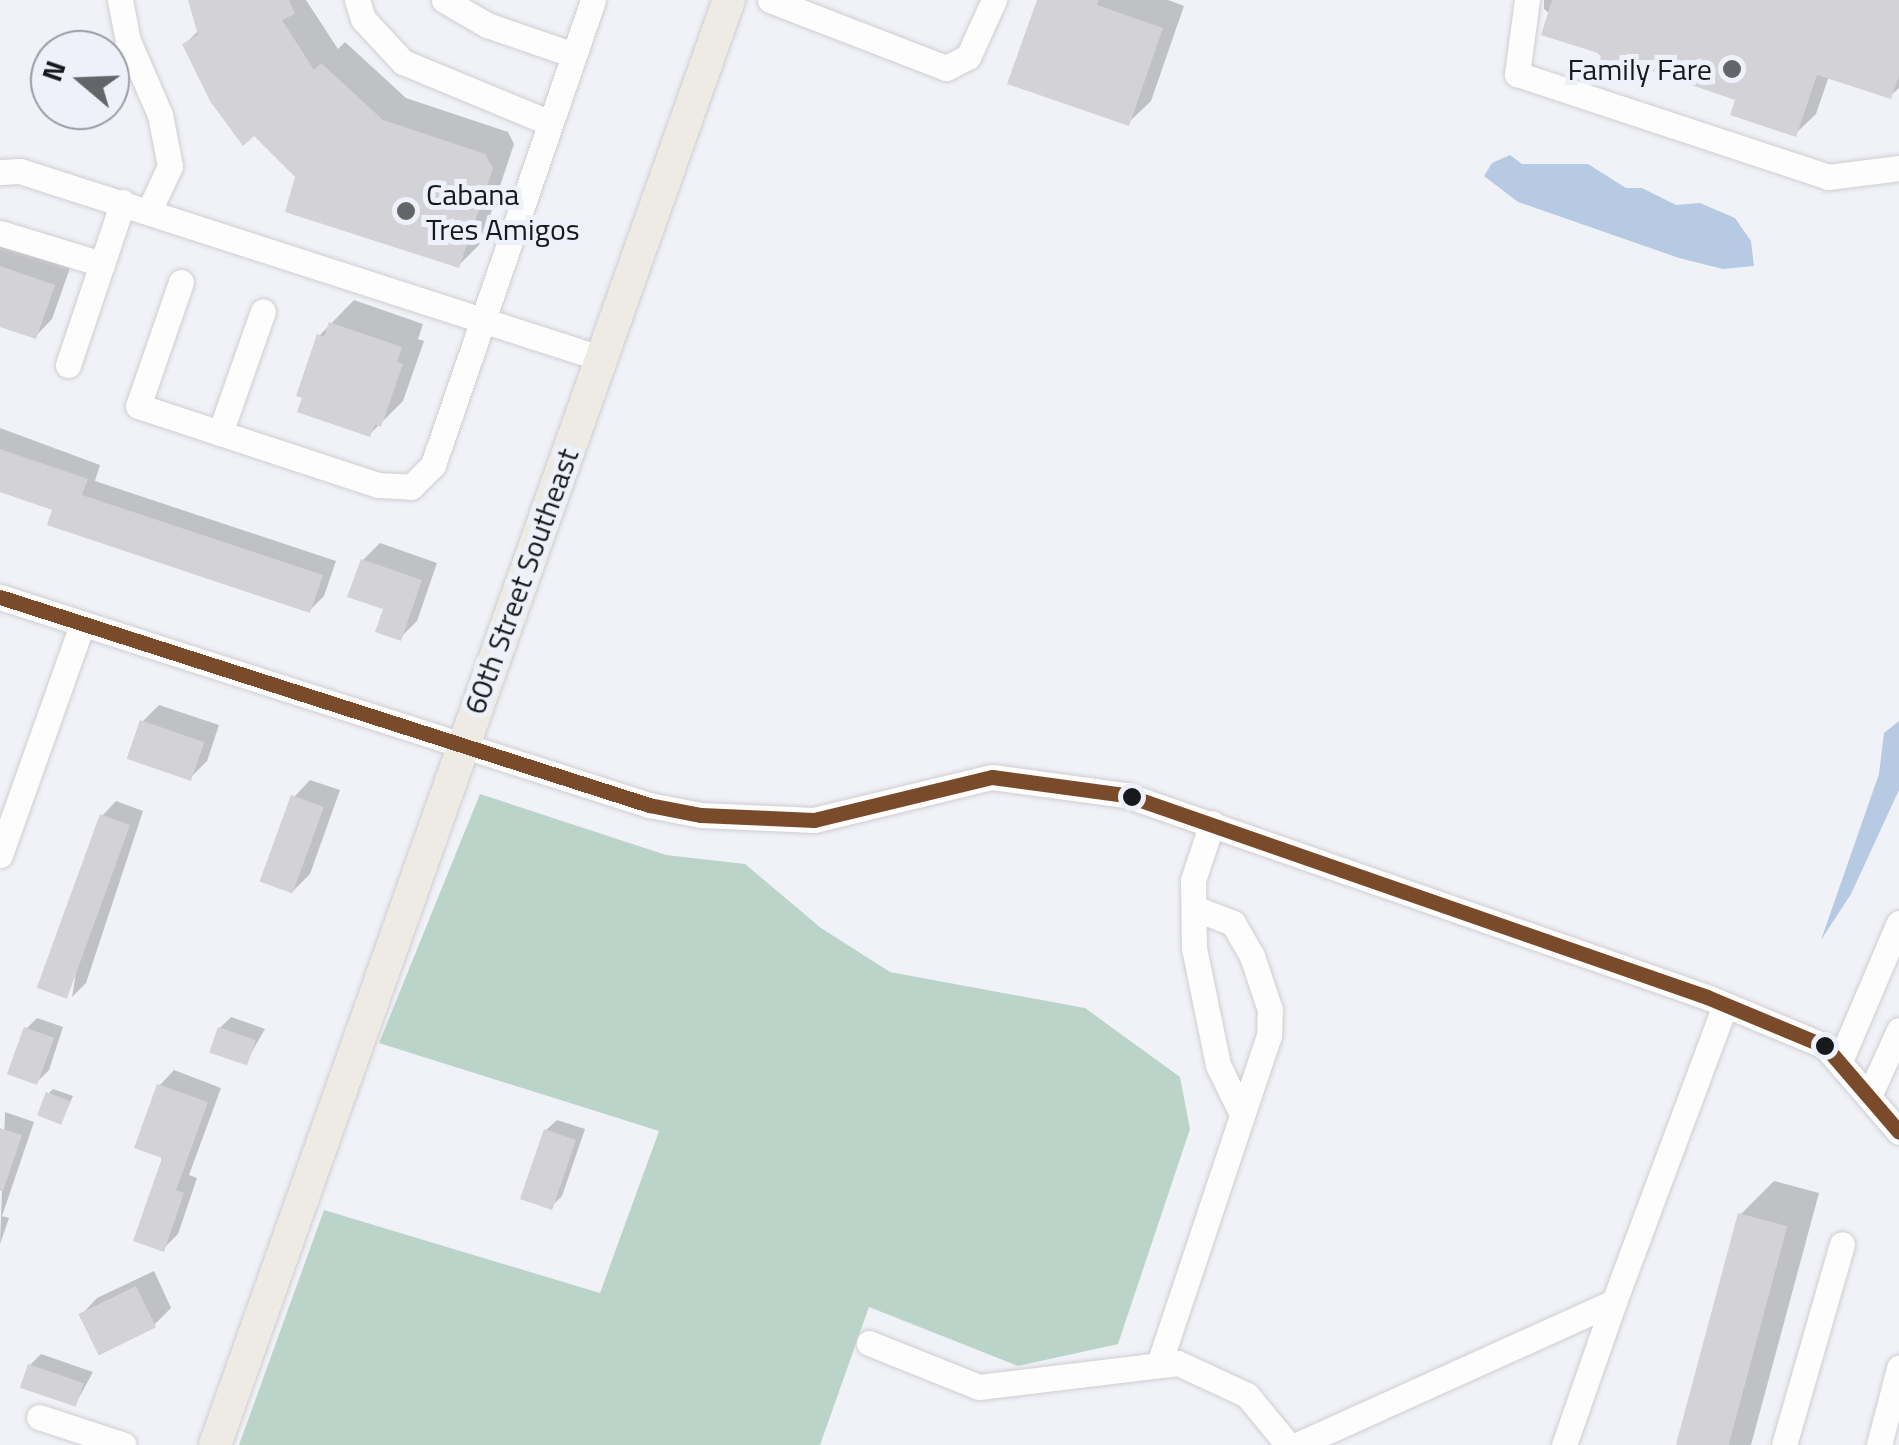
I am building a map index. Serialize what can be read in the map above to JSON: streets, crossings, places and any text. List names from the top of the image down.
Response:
{
  "streets": {
    "main road": ["60th Street Southeast"]
  },
  "places": ["Family Fare", "Cabana Tres Amigos"],
  "north": "left"
}
